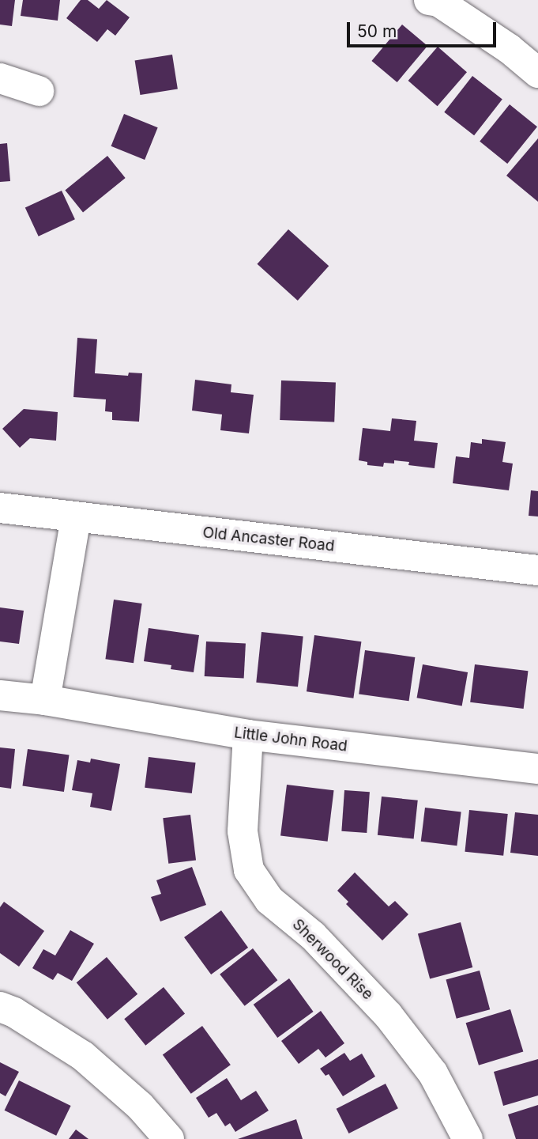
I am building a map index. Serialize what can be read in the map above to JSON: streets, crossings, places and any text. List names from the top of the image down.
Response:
{
  "streets": {
    "street": ["Old Ancaster Road", "Little John Road", "Sherwood Rise"]
  },
  "crossings": [
    ["Little John Road", "Sherwood Rise"]
  ],
  "scale_bar": "50 m"
}
